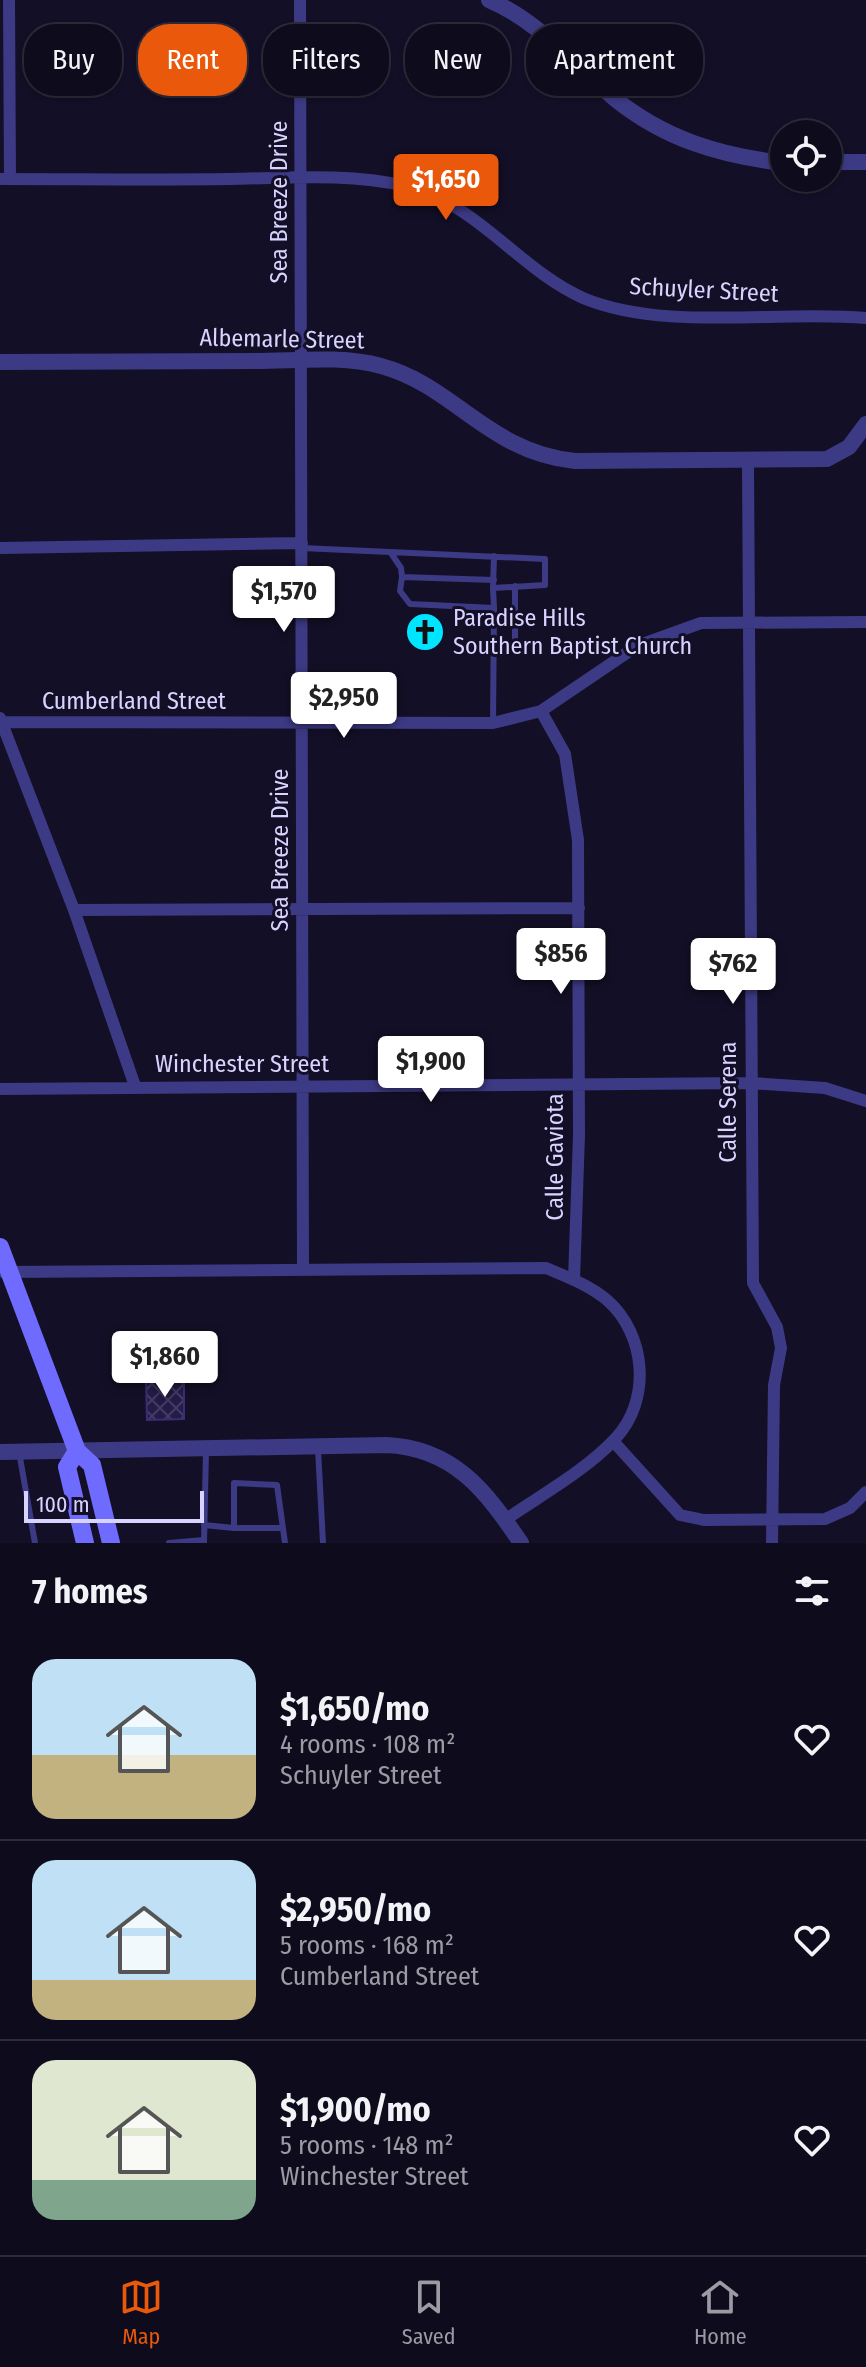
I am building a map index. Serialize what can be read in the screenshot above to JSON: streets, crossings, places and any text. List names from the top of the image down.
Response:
{
  "streets": {
    "street": [
      "Sea Breeze Drive",
      "Schuyler Street",
      "Albemarle Street",
      "Cumberland Street",
      "Winchester Street",
      "Calle Serena",
      "Calle Gaviota"
    ]
  },
  "crossings": [
    ["Sea Breeze Drive", "Schuyler Street"],
    ["Sea Breeze Drive", "Albemarle Street"],
    ["Sea Breeze Drive", "Cumberland Street"],
    ["Sea Breeze Drive", "Winchester Street"],
    ["Albemarle Street", "Calle Serena"],
    ["Cumberland Street", "Calle Serena"],
    ["Cumberland Street", "Calle Gaviota"],
    ["Winchester Street", "Calle Serena"],
    ["Winchester Street", "Calle Gaviota"]
  ],
  "places": {
    "church": ["Paradise Hills Southern Baptist Church"]
  },
  "scale_bar": "100 m",
  "page": {
    "chip": [
      "Buy",
      "Rent",
      "Filters",
      "New",
      "Apartment"
    ],
    "price": [
      "$1,650",
      "$1,570",
      "$2,950",
      "$856",
      "$762",
      "$1,900",
      "$1,860"
    ],
    "scale": "100 m",
    "heading": "7 homes",
    "list": [
      {
        "name": "$1,650/mo",
        "note": "4 rooms · 108 m² · Schuyler Street"
      },
      {
        "name": "$2,950/mo",
        "note": "5 rooms · 168 m² · Cumberland Street"
      },
      {
        "name": "$1,900/mo",
        "note": "5 rooms · 148 m² · Winchester Street"
      }
    ],
    "tabs": ["Map", "Saved", "Home"]
  }
}
